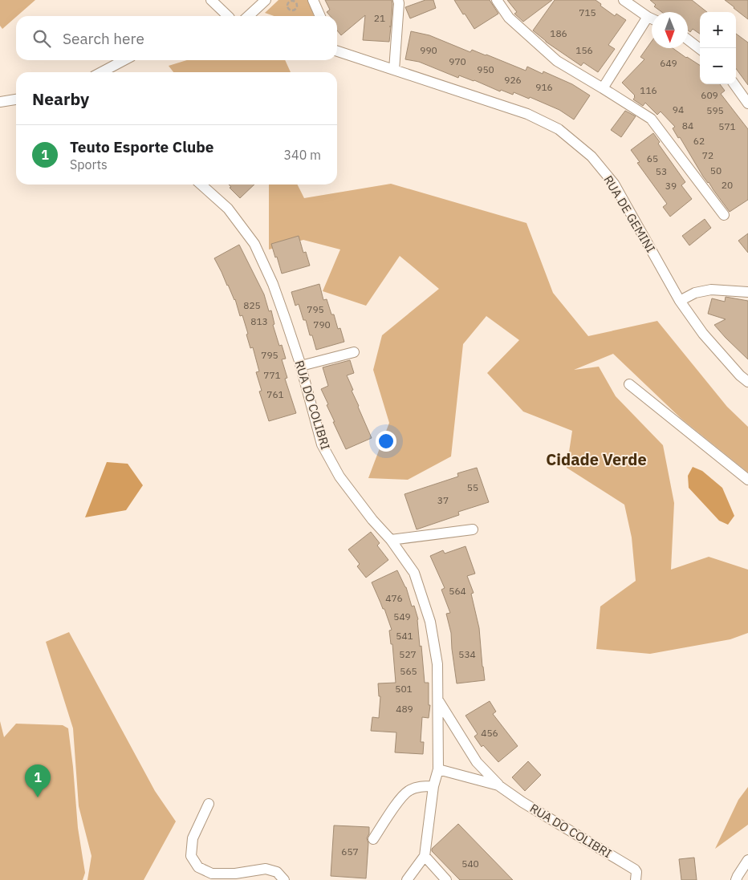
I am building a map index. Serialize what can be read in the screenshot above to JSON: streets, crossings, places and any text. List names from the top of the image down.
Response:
{
  "streets": {
    "street": ["RUA DE GEMINI", "RUA DO COLIBRI"]
  },
  "districts": ["Cidade Verde"],
  "house_numbers": [
    "715",
    "21",
    "186",
    "990",
    "156",
    "970",
    "649",
    "950",
    "926",
    "916",
    "116",
    "609",
    "94",
    "595",
    "84",
    "571",
    "62",
    "72",
    "65",
    "50",
    "53",
    "20",
    "39",
    "825",
    "795",
    "813",
    "790",
    "795",
    "771",
    "761",
    "55",
    "37",
    "564",
    "476",
    "549",
    "541",
    "527",
    "534",
    "565",
    "501",
    "489",
    "456",
    "657",
    "540"
  ],
  "north": "bottom",
  "page": {
    "map_buttons": ["+", "−"],
    "search": "Search here",
    "heading": "Nearby",
    "list": [
      {
        "mark": "1",
        "name": "Teuto Esporte Clube",
        "note": "Sports",
        "value": "340 m"
      }
    ],
    "pins": "1"
  }
}
